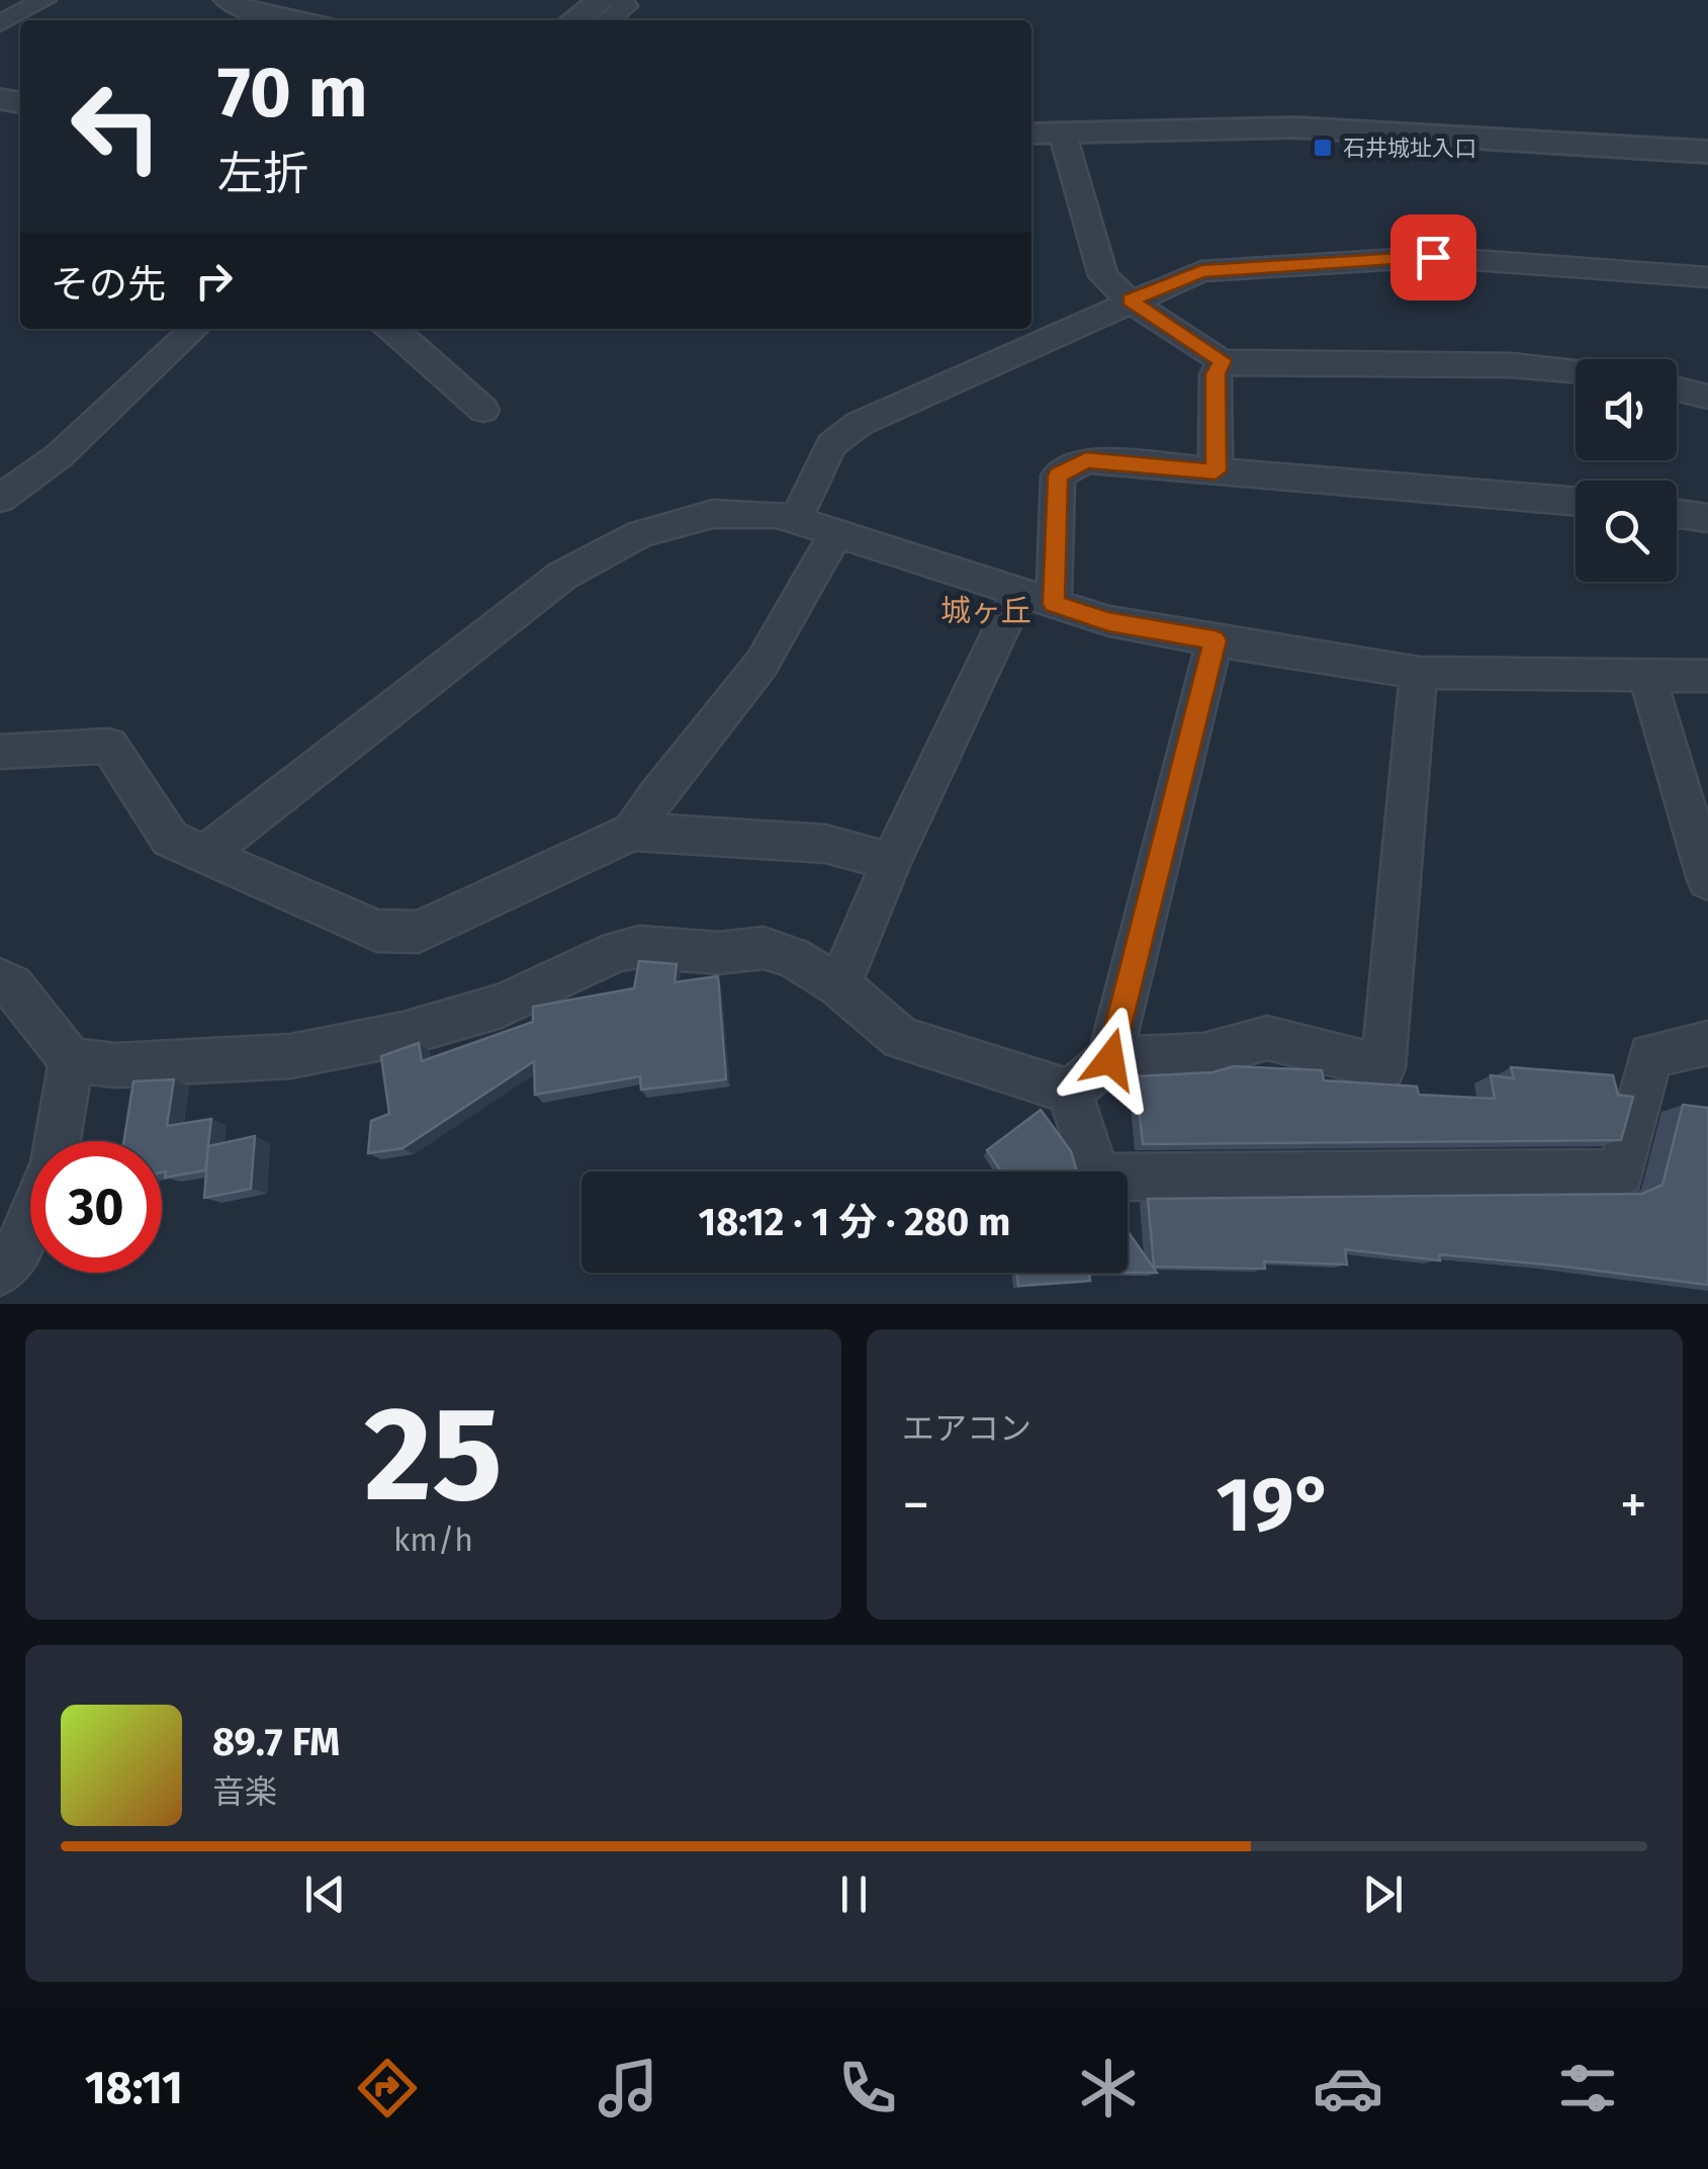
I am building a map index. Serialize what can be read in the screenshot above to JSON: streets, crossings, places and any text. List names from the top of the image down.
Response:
{
  "districts": ["城ヶ丘"],
  "places": {
    "transit": ["石井城址入口"]
  },
  "page": {
    "turn": ["70 m", "左折"],
    "then": "その先",
    "limit": "30",
    "trip": "18:12 · 1 分 · 280 m",
    "tile": [
      ["25", "km/h"],
      "エアコン"
    ],
    "heat": ["−", "19°", "+"],
    "song": ["89.7 FM", "音楽"],
    "tabs": "18:11"
  }
}
